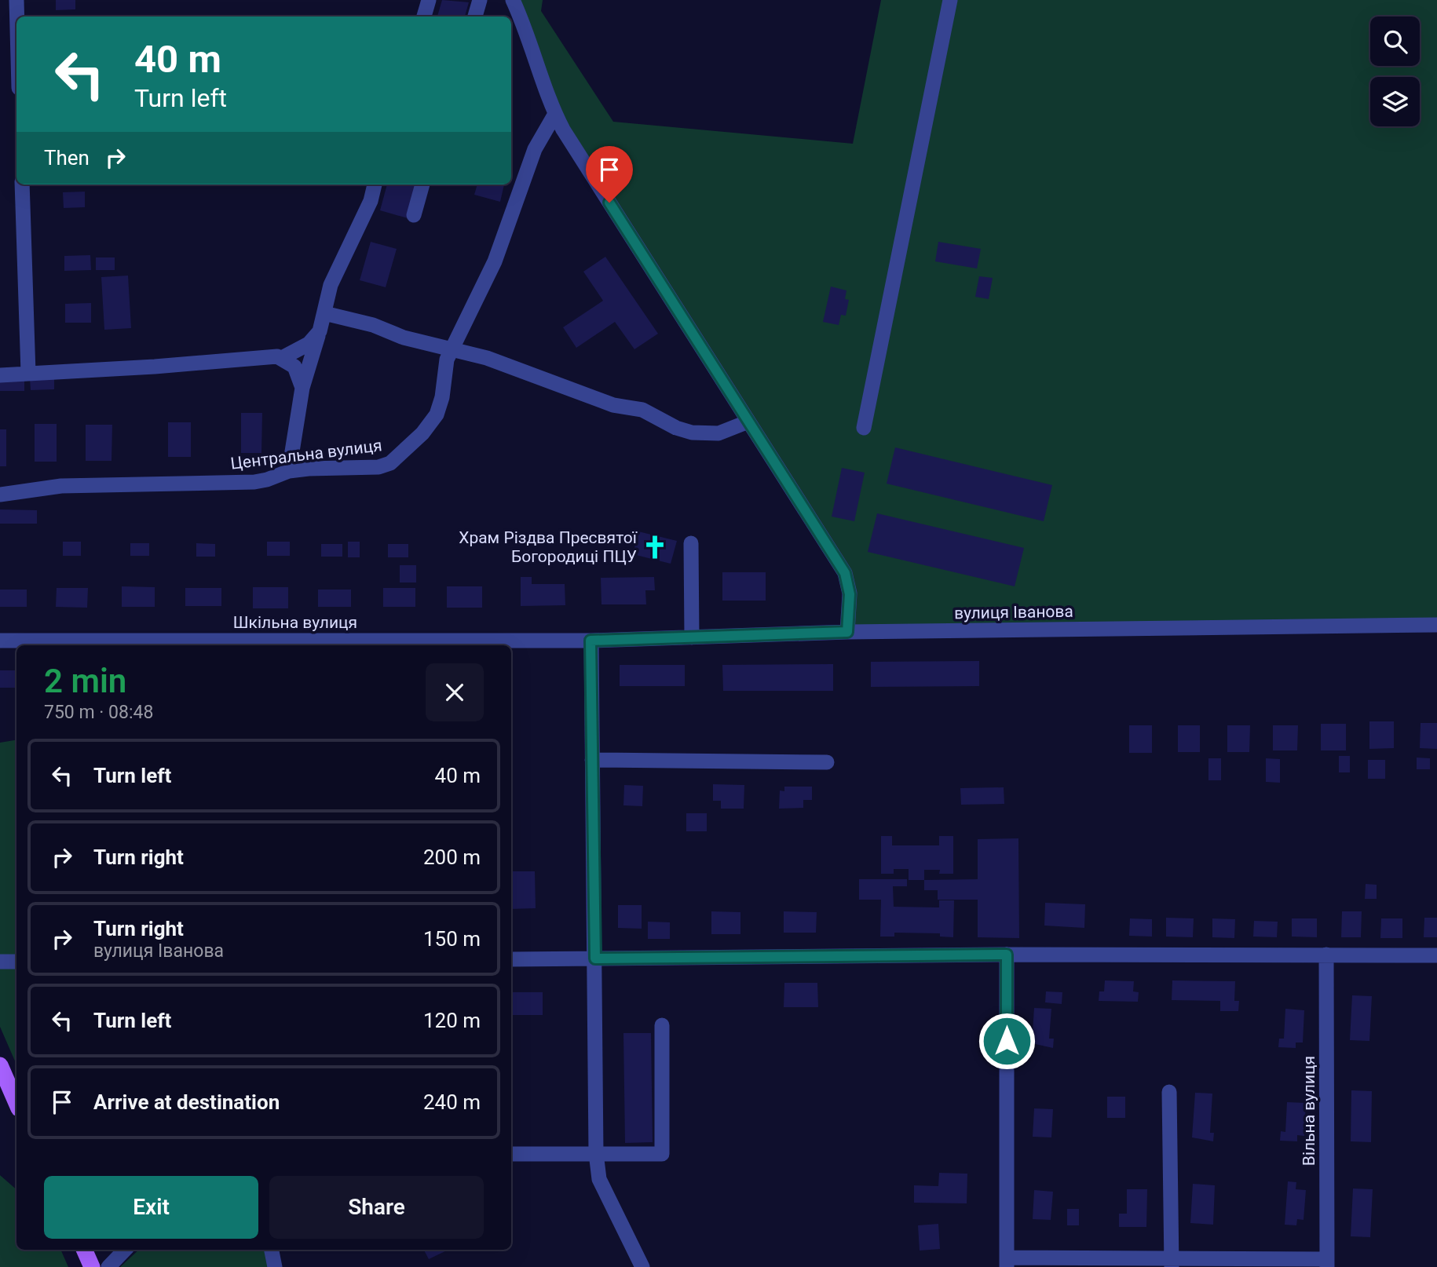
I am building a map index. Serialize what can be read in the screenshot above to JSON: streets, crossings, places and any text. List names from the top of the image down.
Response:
{
  "streets": {
    "street": [
      "Центральна вулиця",
      "вулиця Іванова",
      "Шкільна вулиця",
      "Вільна вулиця"
    ]
  },
  "crossings": [
    ["вулиця Іванова", "Шкільна вулиця"]
  ],
  "places": {
    "church": ["Храм Різдва Пресвятої Богородиці ПЦУ"]
  },
  "page": {
    "turn": ["40 m", "Turn left"],
    "then": "Then",
    "heading": ["2 min", "750 m · 08:48"],
    "list": [
      {
        "name": "Turn left",
        "value": "40 m"
      },
      {
        "name": "Turn right",
        "value": "200 m"
      },
      {
        "name": "Turn right",
        "note": "вулиця Іванова",
        "value": "150 m"
      },
      {
        "name": "Turn left",
        "value": "120 m"
      },
      {
        "name": "Arrive at destination",
        "value": "240 m"
      }
    ],
    "buttons": ["Exit", "Share"]
  }
}
